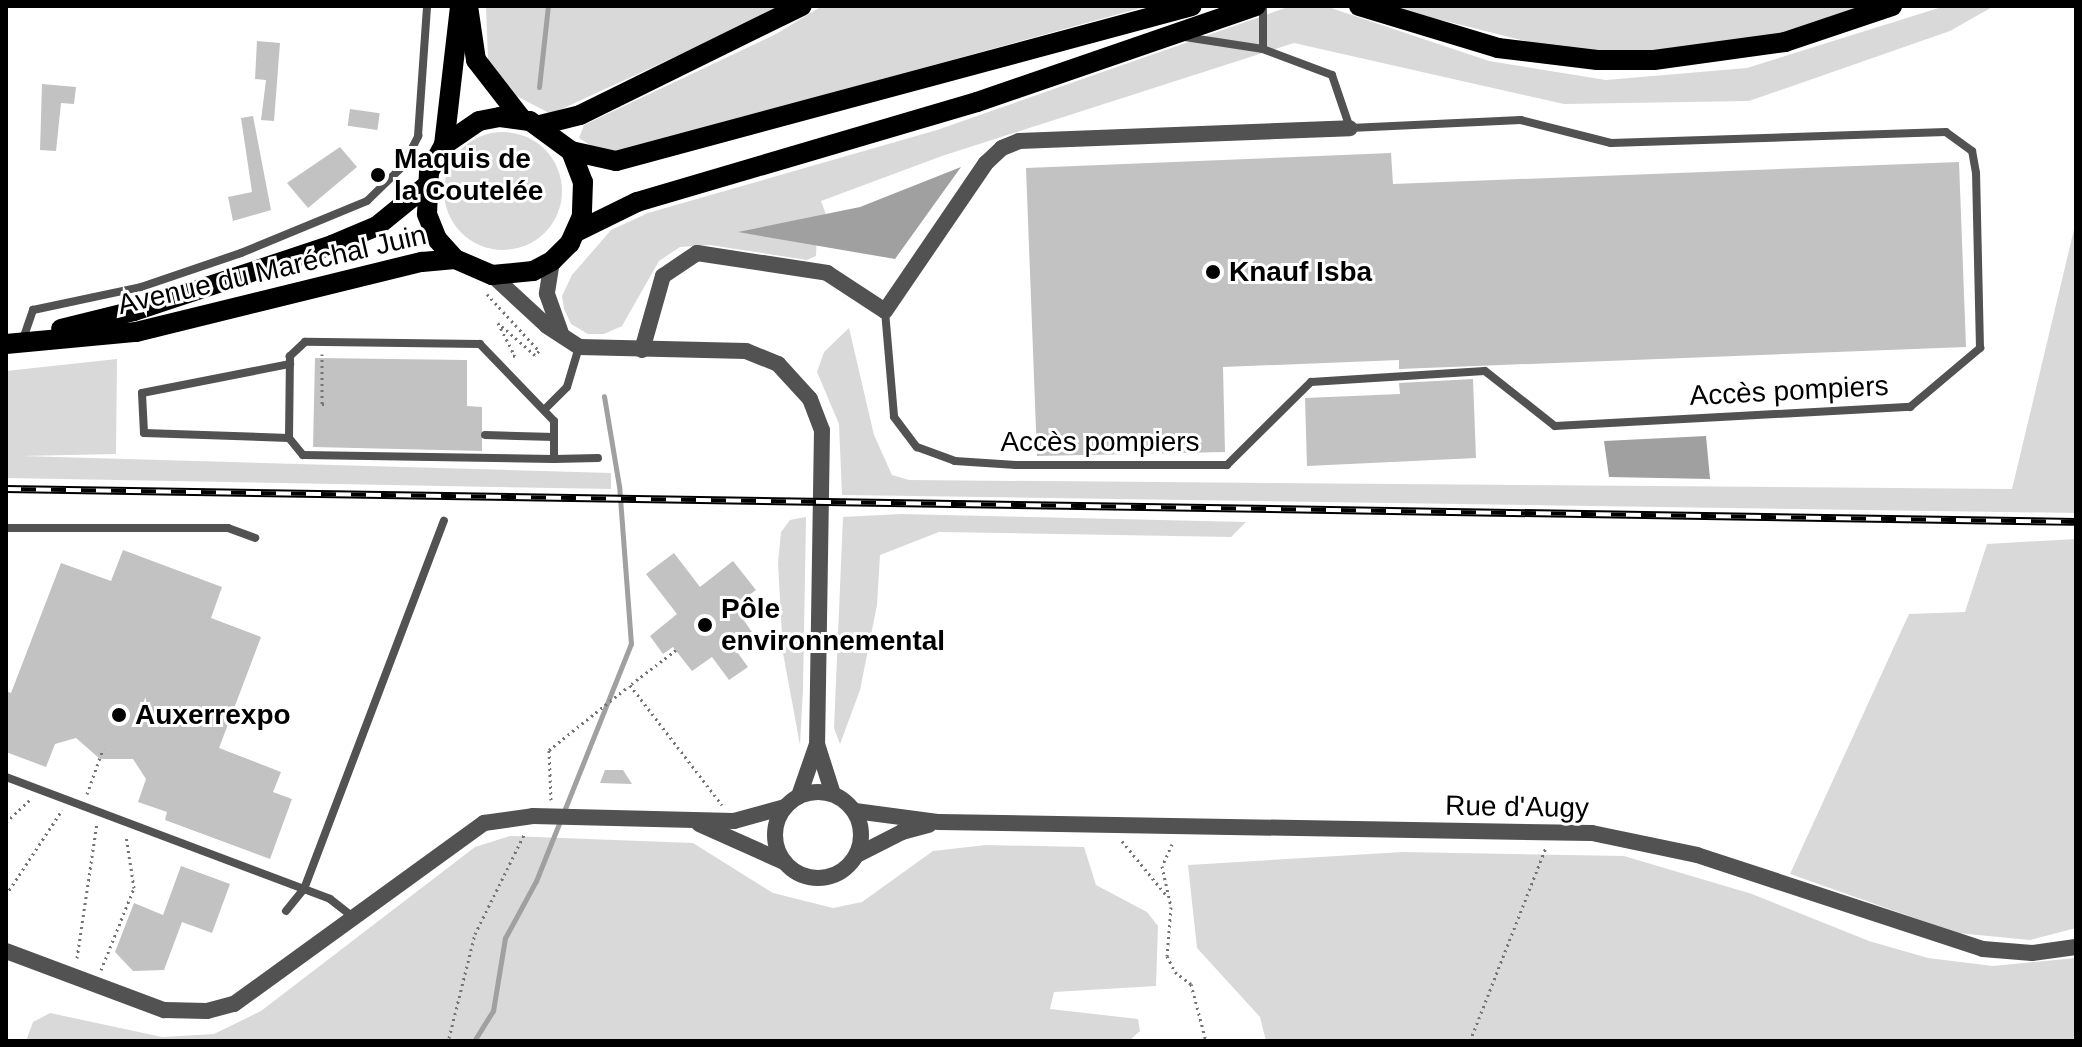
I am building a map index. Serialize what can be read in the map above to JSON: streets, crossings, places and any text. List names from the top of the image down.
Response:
{
  "streets": {
    "main road": ["Avenue du Maréchal Juin"],
    "street": ["Rue d'Augy"],
    "lane": ["Accès pompiers"]
  },
  "places": [
    "Maquis de la Coutelée",
    "Knauf Isba",
    "Pôle environnemental",
    "Auxerrexpo"
  ]
}
